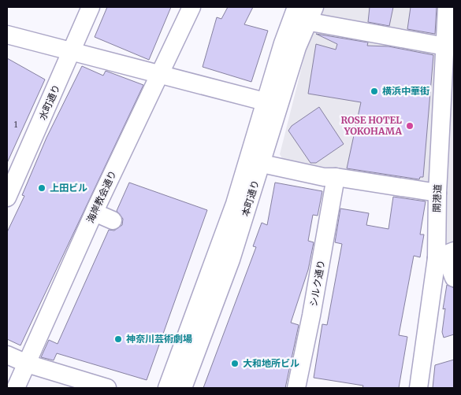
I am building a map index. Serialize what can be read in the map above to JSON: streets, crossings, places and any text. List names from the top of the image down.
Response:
{
  "streets": {
    "street": [
      "水町通り",
      "海岸教会通り",
      "本町通り",
      "開港道",
      "シルク通り"
    ]
  },
  "places": [
    "横浜中華街",
    "ROSE HOTEL YOKOHAMA",
    "上田ビル",
    "神奈川芸術劇場",
    "大和地所ビル"
  ],
  "house_numbers": ["1"]
}
